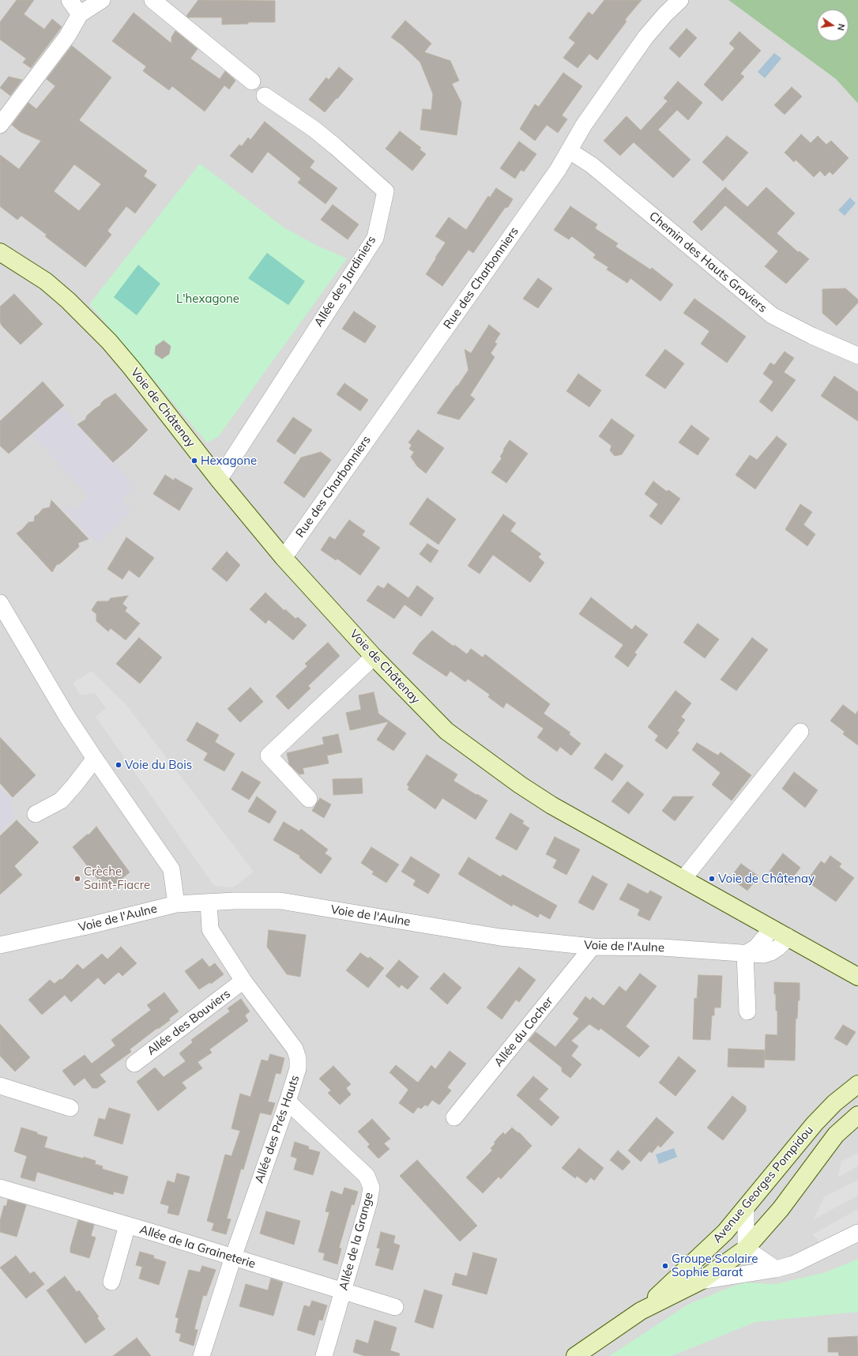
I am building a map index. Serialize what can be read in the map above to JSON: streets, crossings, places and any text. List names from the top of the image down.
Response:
{
  "streets": {
    "street": [
      "Chemin des Hauts Graviers",
      "Rue des Charbonniers",
      "Allée des Jardiniers",
      "Voie de Châtenay",
      "Voie de l'Aulne",
      "Allée des Bouviers",
      "Allée du Cocher",
      "Allée des Prés Hauts",
      "Avenue Georges Pompidou",
      "Allée de la Grange",
      "Allée de la Graineterie"
    ]
  },
  "crossings": [
    ["Chemin des Hauts Graviers", "Rue des Charbonniers"],
    ["Rue des Charbonniers", "Voie de Châtenay"],
    ["Allée des Jardiniers", "Voie de Châtenay"],
    ["Voie de Châtenay", "Voie de l'Aulne"],
    ["Voie de l'Aulne", "Allée du Cocher"],
    ["Voie de l'Aulne", "Allée des Prés Hauts"],
    ["Allée des Bouviers", "Allée des Prés Hauts"],
    ["Allée des Prés Hauts", "Allée de la Grange"],
    ["Allée des Prés Hauts", "Allée de la Graineterie"],
    ["Allée de la Grange", "Allée de la Graineterie"]
  ],
  "parks": ["L'hexagone"],
  "places": [
    "Hexagone",
    "Voie du Bois",
    "Crèche Saint-Fiacre",
    "Voie de Châtenay",
    "Groupe Scolaire Sophie Barat"
  ],
  "north": "right"
}
